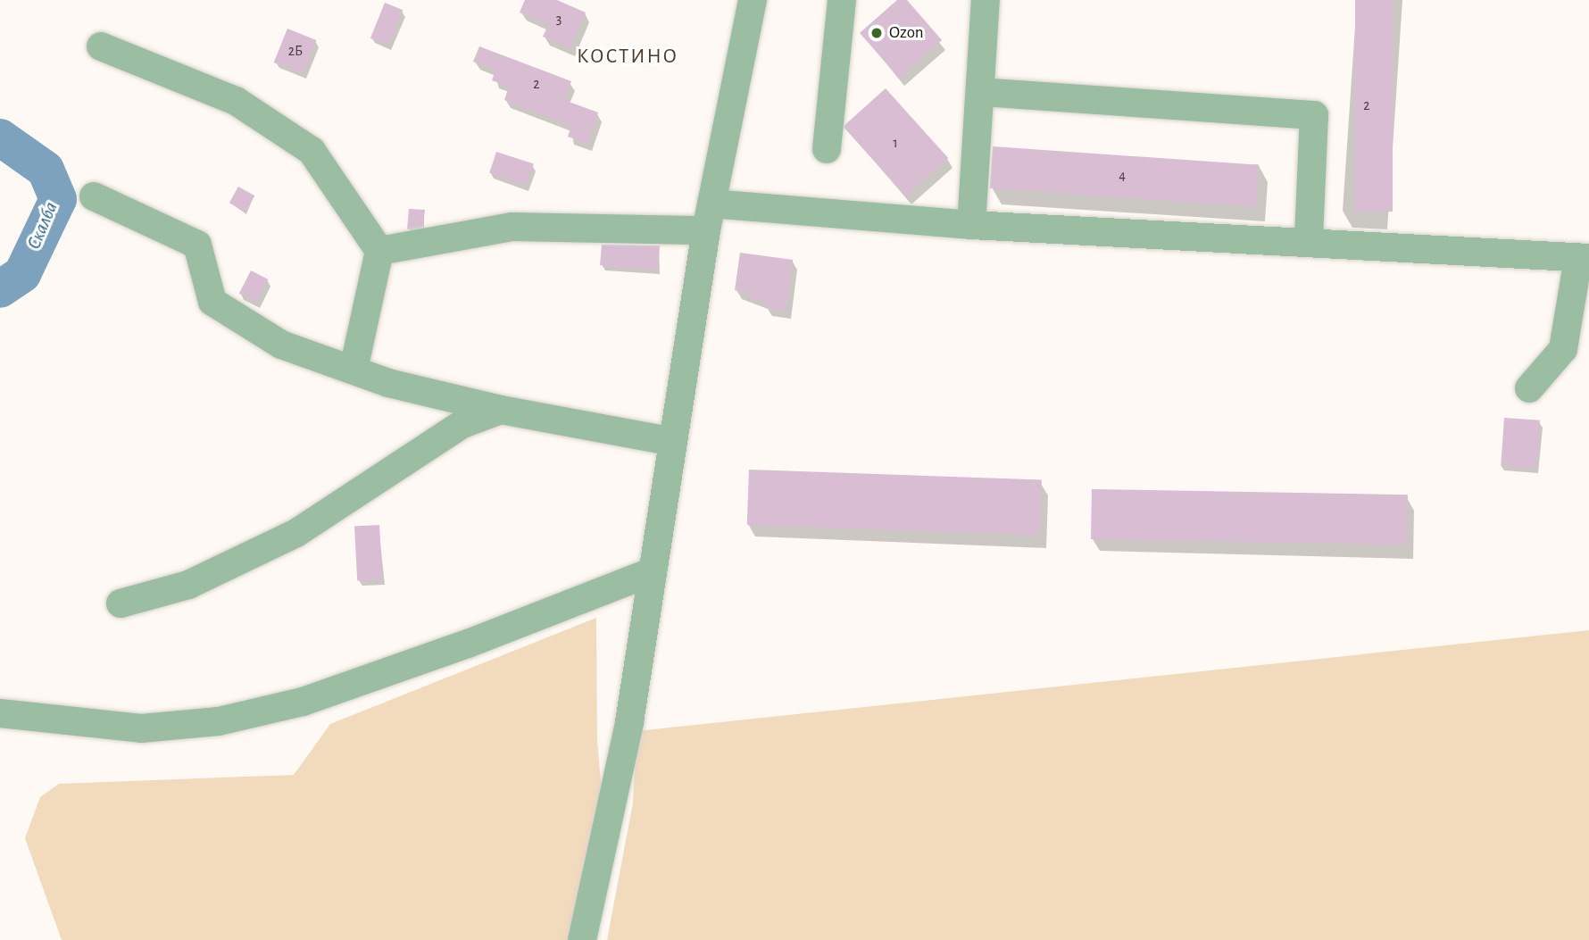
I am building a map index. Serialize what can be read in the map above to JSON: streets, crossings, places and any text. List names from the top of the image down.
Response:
{
  "districts": ["КОСТИНО"],
  "water": ["Скалба"],
  "places": ["Ozon"],
  "house_numbers": [
    "3",
    "2Б",
    "2",
    "2",
    "1",
    "4"
  ]
}
